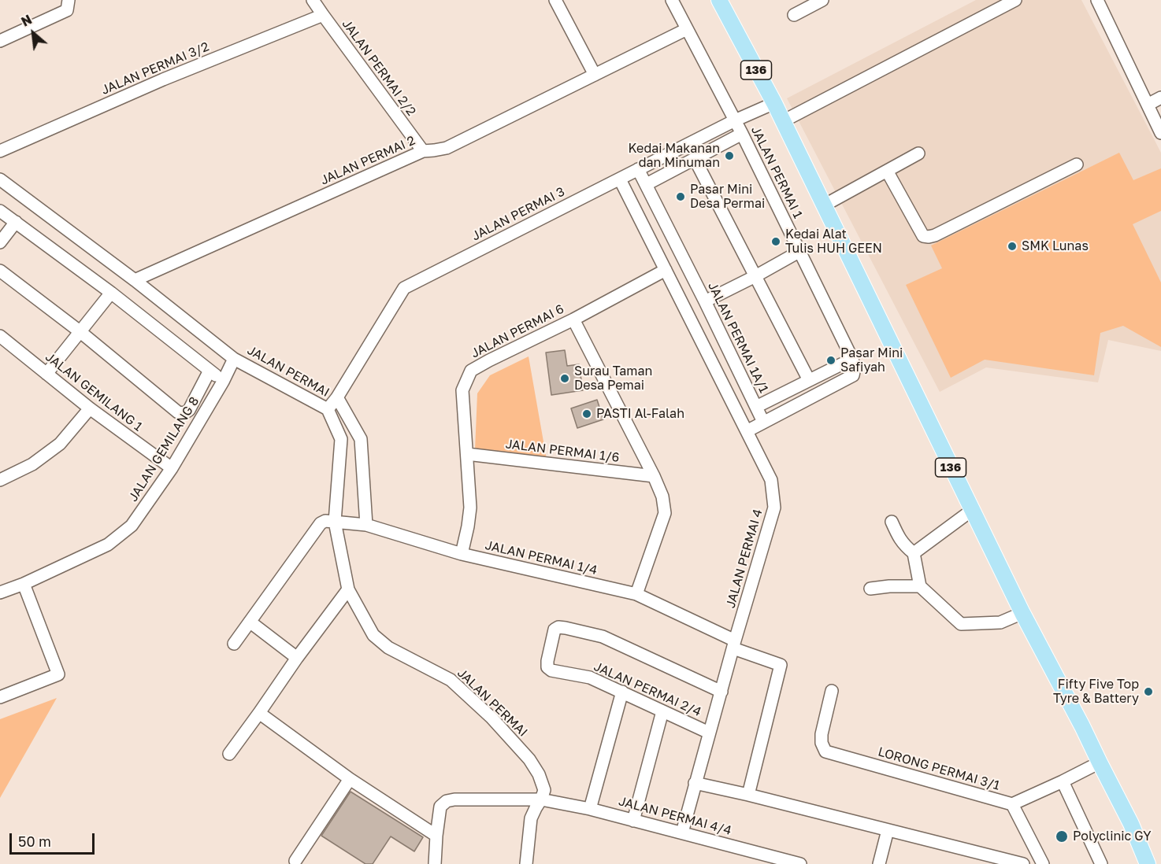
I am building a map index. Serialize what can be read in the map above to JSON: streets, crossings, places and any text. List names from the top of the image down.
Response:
{
  "streets": {
    "main road": ["136"],
    "street": [
      "JALAN PERMAI 2/2",
      "JALAN PERMAI 3/2",
      "JALAN PERMAI 2",
      "JALAN PERMAI 1",
      "JALAN PERMAI 3",
      "JALAN PERMAI 6",
      "JALAN PERMAI 1A/1",
      "JALAN PERMAI",
      "JALAN GEMILANG 1",
      "JALAN GEMILANG 8",
      "JALAN PERMAI 1/6",
      "JALAN PERMAI 1/4",
      "JALAN PERMAI 4",
      "JALAN PERMAI 2/4",
      "LORONG PERMAI 3/1",
      "JALAN PERMAI 4/4"
    ]
  },
  "crossings": [
    ["JALAN PERMAI 2/2", "JALAN PERMAI 3/2"],
    ["JALAN PERMAI 2/2", "JALAN PERMAI 2"],
    ["136", "JALAN PERMAI 3"],
    ["136", "LORONG PERMAI 3/1"],
    ["JALAN PERMAI 2", "JALAN PERMAI 1"],
    ["JALAN PERMAI 2", "JALAN PERMAI"],
    ["JALAN PERMAI 1", "JALAN PERMAI 3"],
    ["JALAN PERMAI 1", "JALAN PERMAI 1A/1"],
    ["JALAN PERMAI 3", "JALAN PERMAI 1A/1"],
    ["JALAN PERMAI 3", "JALAN PERMAI"],
    ["JALAN PERMAI 3", "JALAN PERMAI 4"],
    ["JALAN PERMAI 6", "JALAN PERMAI 1/6"],
    ["JALAN PERMAI 6", "JALAN PERMAI 1/4"],
    ["JALAN PERMAI 6", "JALAN PERMAI 4"],
    ["JALAN PERMAI", "JALAN GEMILANG 8"],
    ["JALAN PERMAI", "JALAN PERMAI 1/4"],
    ["JALAN PERMAI", "JALAN PERMAI 4/4"],
    ["JALAN GEMILANG 1", "JALAN GEMILANG 8"],
    ["JALAN PERMAI 1/4", "JALAN PERMAI 4"],
    ["JALAN PERMAI 4", "JALAN PERMAI 2/4"],
    ["JALAN PERMAI 4", "JALAN PERMAI 4/4"]
  ],
  "places": [
    "Kedai Makanan dan Minuman",
    "Pasar Mini Desa Permai",
    "Kedai Alat Tulis HUH GEEN",
    "SMK Lunas",
    "Pasar Mini Safiyah",
    "Surau Taman Desa Pemai",
    "PASTI Al-Falah",
    "Fifty Five Top Tyre & Battery",
    "Polyclinic GY"
  ],
  "scale_bar": "50 m",
  "north": "top left"
}
